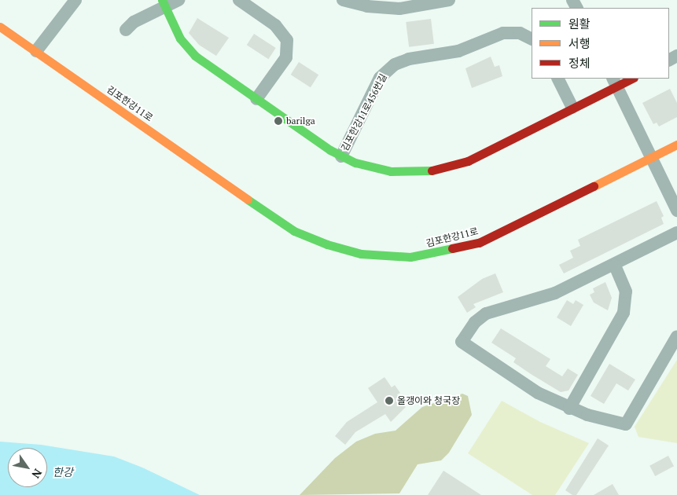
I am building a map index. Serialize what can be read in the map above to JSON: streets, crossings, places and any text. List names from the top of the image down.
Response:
{
  "streets": {
    "main road": ["김포한강11로", "김포한강11로456번길"]
  },
  "water": ["한강"],
  "places": ["barilga", "올갱이와 청국장"],
  "legend": ["원활", "서행", "정체"],
  "north": "bottom right"
}
